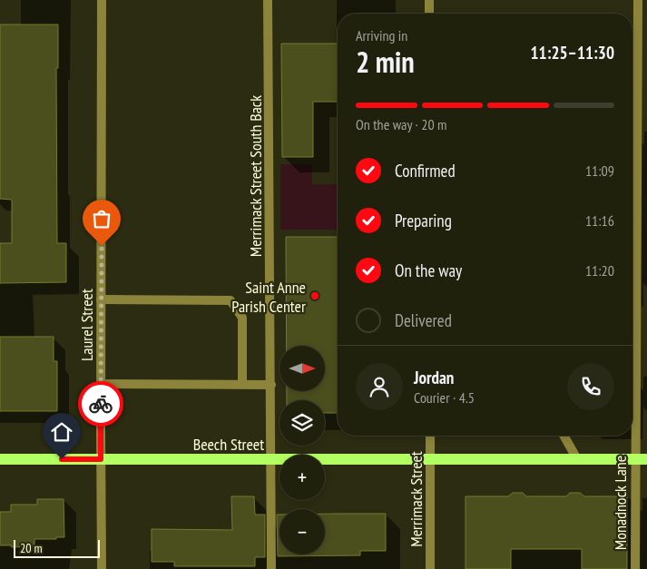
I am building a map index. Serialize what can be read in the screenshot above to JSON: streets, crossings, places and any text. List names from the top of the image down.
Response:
{
  "streets": {
    "main road": ["Beech Street"],
    "street": [
      "Merrimack Street South Back",
      "Laurel Street",
      "Merrimack Street",
      "Monadnock Lane"
    ]
  },
  "crossings": [
    ["Merrimack Street South Back", "Beech Street"],
    ["Laurel Street", "Beech Street"],
    ["Beech Street", "Merrimack Street"],
    ["Beech Street", "Monadnock Lane"]
  ],
  "places": ["Saint Anne Parish Center"],
  "scale_bar": "20 m",
  "north": "right",
  "page": {
    "heading": ["2 min", "Arriving in", "11:25–11:30"],
    "panel": ["Jordan", "Courier · 4.5"],
    "bar": "On the way · 20 m",
    "list": [
      ["Confirmed", "11:09"],
      ["Preparing", "11:16"],
      ["On the way", "11:20"],
      "Delivered"
    ],
    "map_buttons": ["+", "−"],
    "scale": "20 m"
  }
}
